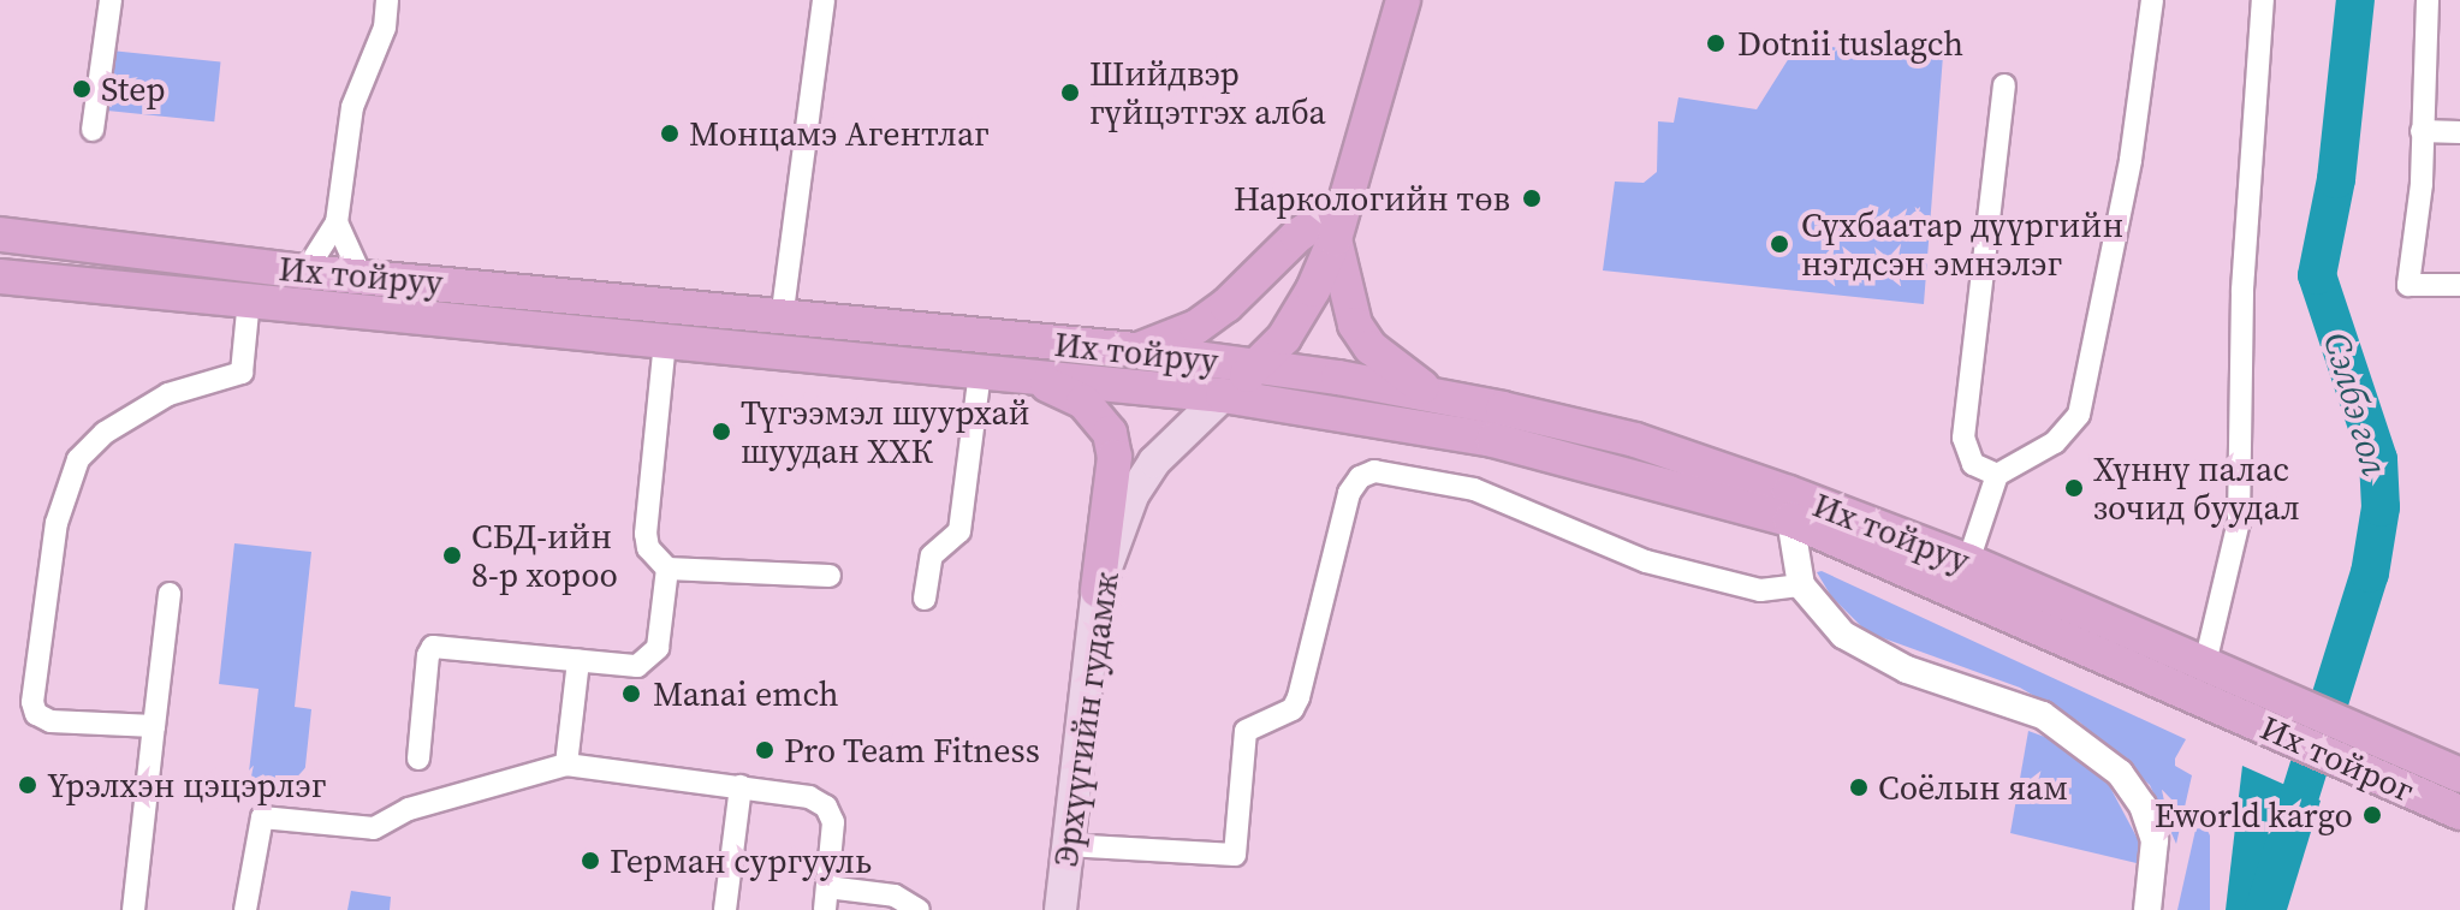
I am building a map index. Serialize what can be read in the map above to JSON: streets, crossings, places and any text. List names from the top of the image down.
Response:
{
  "streets": {
    "main road": ["Их тойруу", "Эрхүүгийн гудамж", "Их тойрог"]
  },
  "crossings": [
    ["Их тойруу", "Эрхүүгийн гудамж"],
    ["Их тойруу", "Их тойрог"]
  ],
  "water": ["Сэлбэ гол"],
  "places": [
    "Dotnii tuslagch",
    "Step",
    "Шийдвэр гүйцэтгэх алба",
    "Монцамэ Агентлаг",
    "Наркологийн төв",
    "Сүхбаатар дүүргийн нэгдсэн эмнэлэг",
    "Түгээмэл шуурхай шуудан ХХК",
    "Хүннү палас зочид буудал",
    "СБД-ийн 8-р хороо",
    "Manai emch",
    "Pro Team Fitness",
    "Үрэлхэн цэцэрлэг",
    "Соёлын яам",
    "Eworld kargo",
    "Герман сургууль"
  ]
}
